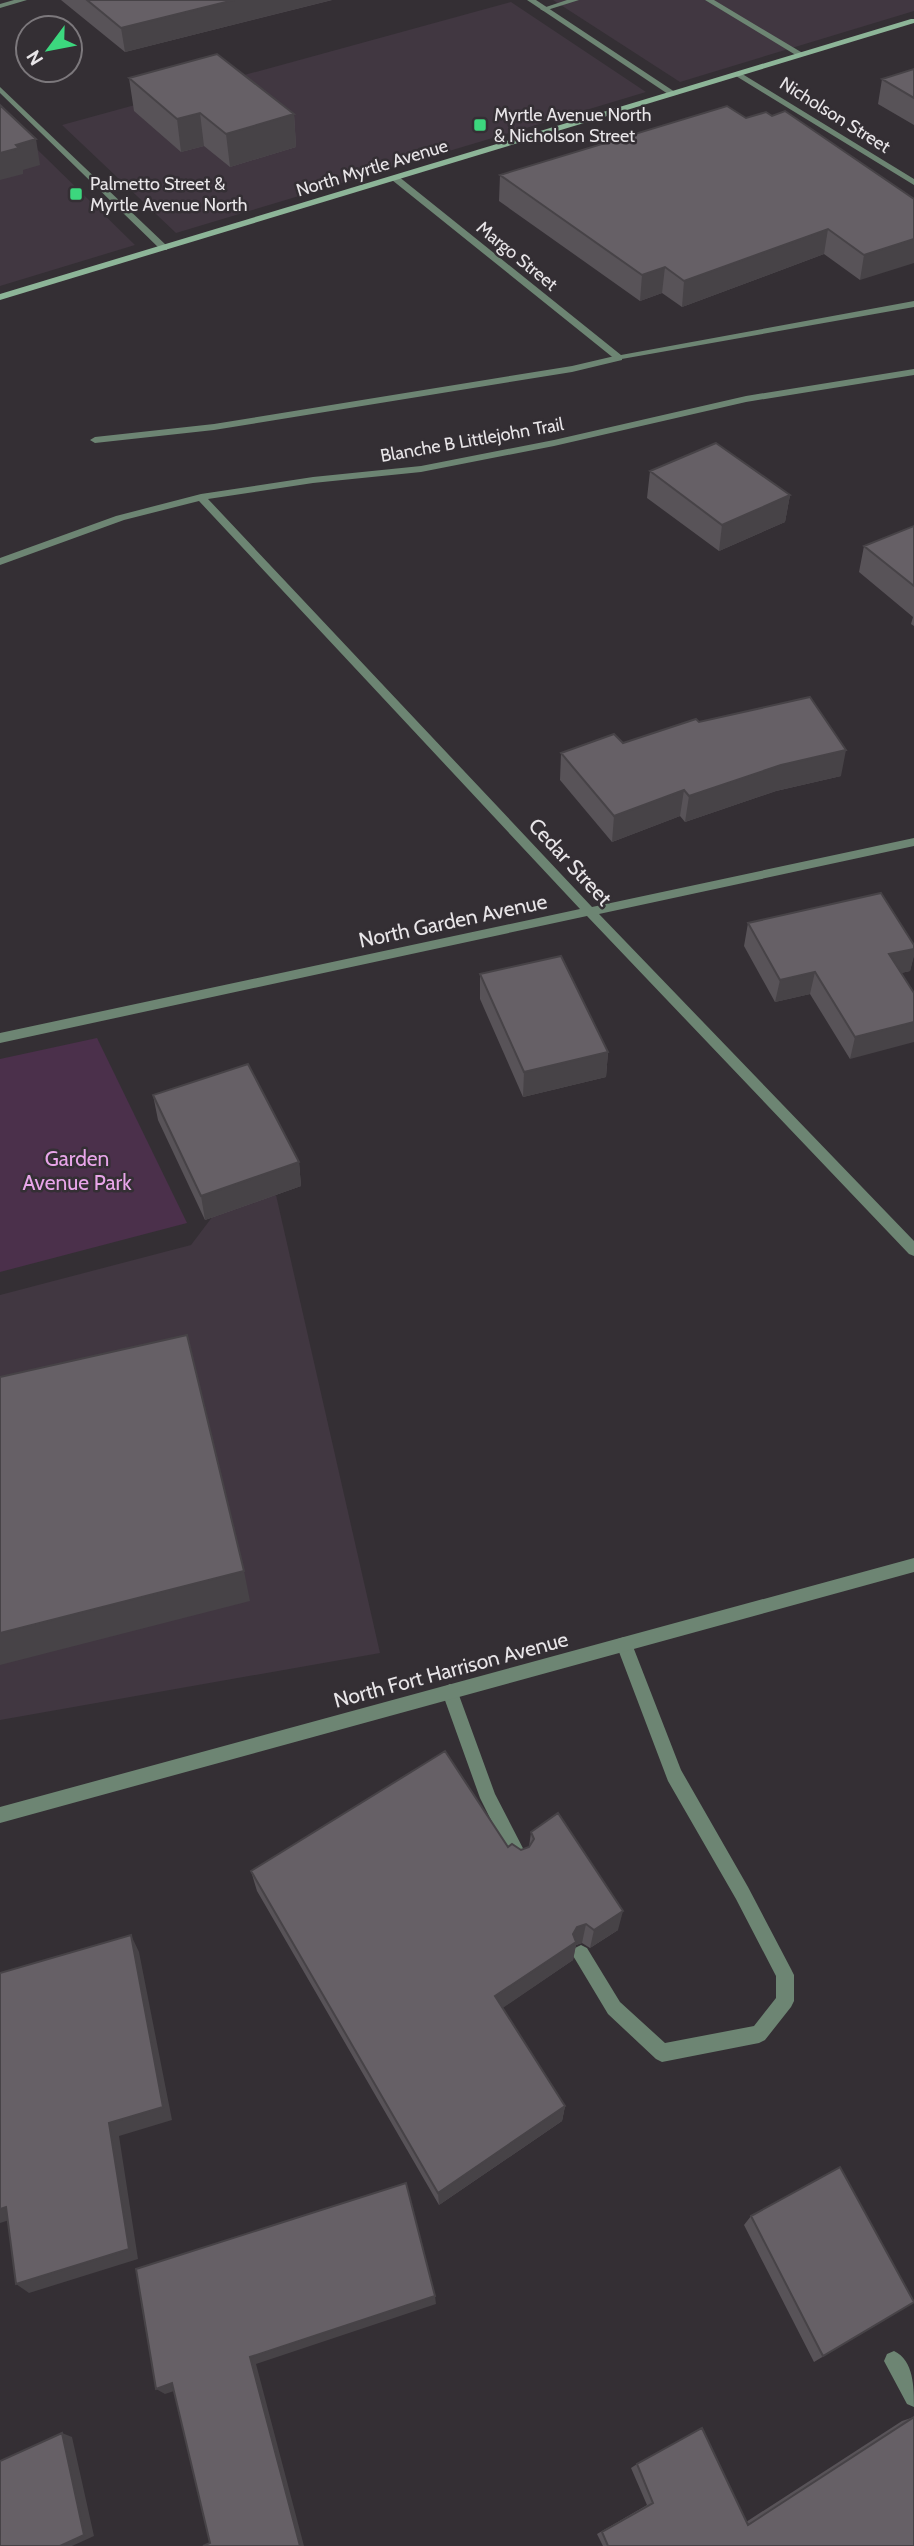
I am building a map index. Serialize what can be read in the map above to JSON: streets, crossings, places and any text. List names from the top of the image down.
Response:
{
  "streets": {
    "main road": ["North Myrtle Avenue"],
    "street": [
      "Nicholson Street",
      "Margo Street",
      "Blanche B Littlejohn Trail",
      "Cedar Street",
      "North Garden Avenue",
      "North Fort Harrison Avenue"
    ]
  },
  "crossings": [
    ["Nicholson Street", "North Myrtle Avenue"],
    ["North Myrtle Avenue", "Margo Street"],
    ["Blanche B Littlejohn Trail", "Cedar Street"],
    ["Cedar Street", "North Garden Avenue"]
  ],
  "parks": ["Garden Avenue Park"],
  "places": {
    "transit": ["Myrtle Avenue North & Nicholson Street", "Palmetto Street & Myrtle Avenue North"]
  },
  "north": "bottom left"
}
